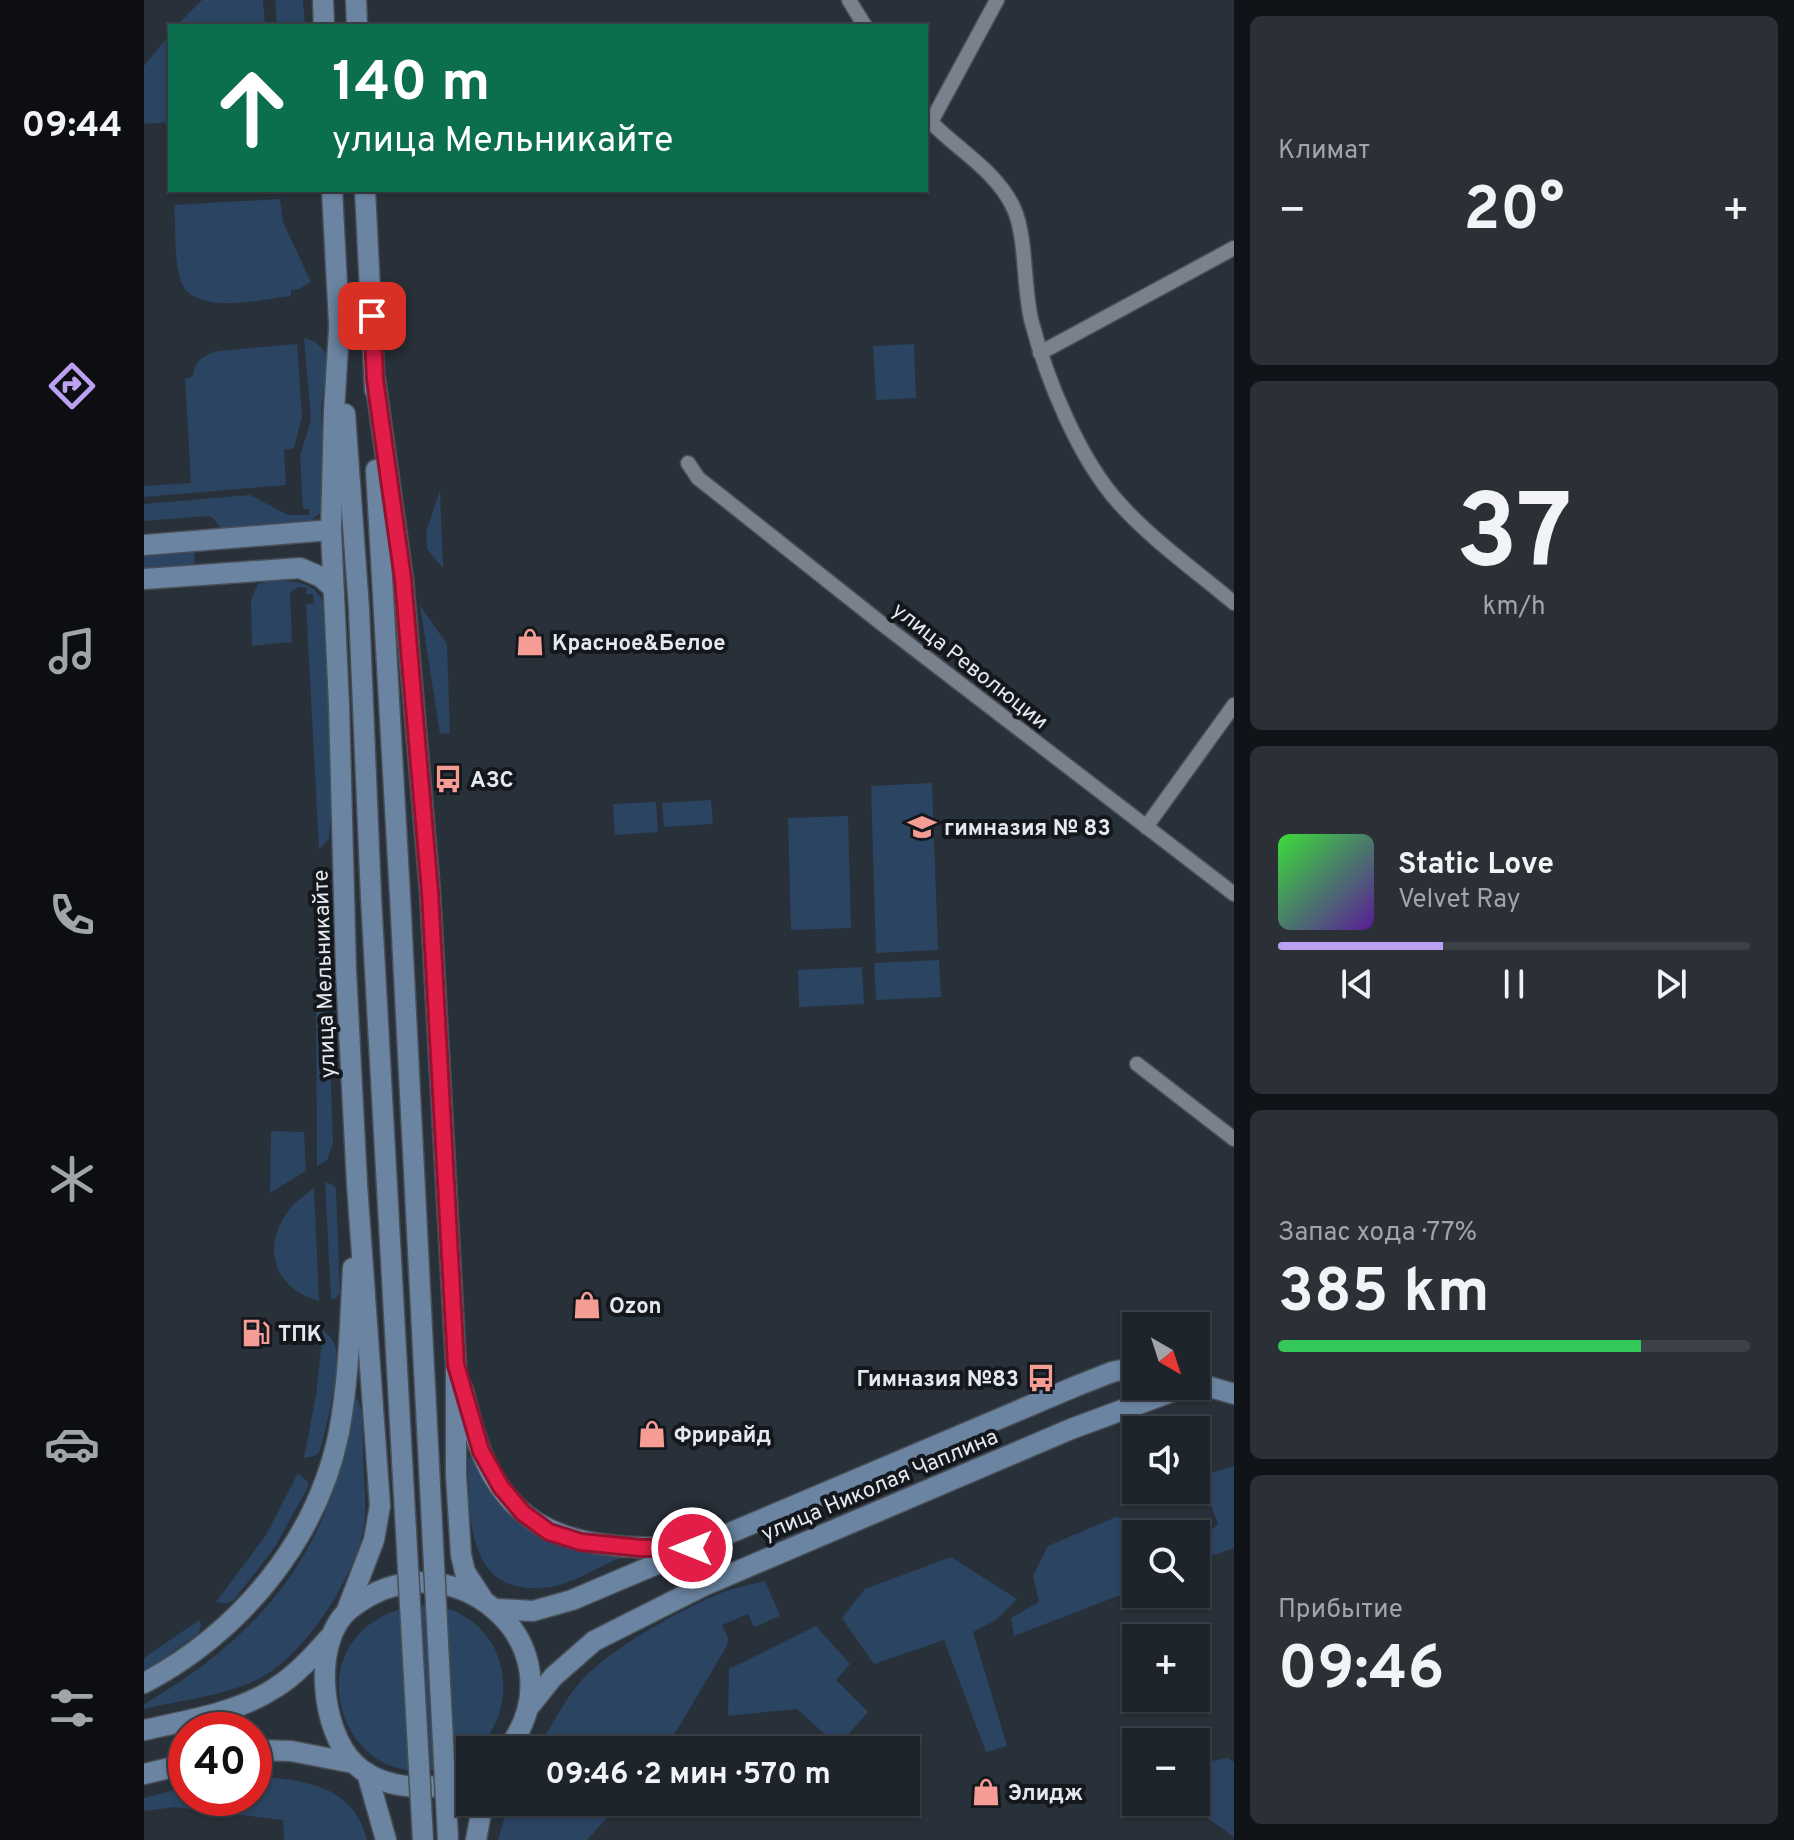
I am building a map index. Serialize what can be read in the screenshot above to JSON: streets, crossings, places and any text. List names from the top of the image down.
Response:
{
  "streets": {
    "main road": ["улица Мельникайте", "улица Николая Чаплина"],
    "street": ["улица Революции"]
  },
  "places": {
    "shop": [
      "Красное&Белое",
      "Ozon",
      "Фрирайд",
      "Элидж"
    ],
    "bus stop": ["АЗС", "Гимназия №83"],
    "school or university": ["гимназия № 83"],
    "fuel station": ["ТПК"]
  },
  "north": "bottom right",
  "page": {
    "tabs": "09:44",
    "tile": [
      "Климат",
      ["37", "km/h"],
      ["Запас хода · 77%", "385 km"],
      ["Прибытие", "09:46"]
    ],
    "turn": ["140 m", "улица Мельникайте"],
    "heat": ["−", "20°", "+"],
    "song": ["Static Love", "Velvet Ray"],
    "map_buttons": ["+", "−"],
    "limit": "40",
    "trip": "09:46 · 2 мин · 570 m"
  }
}
